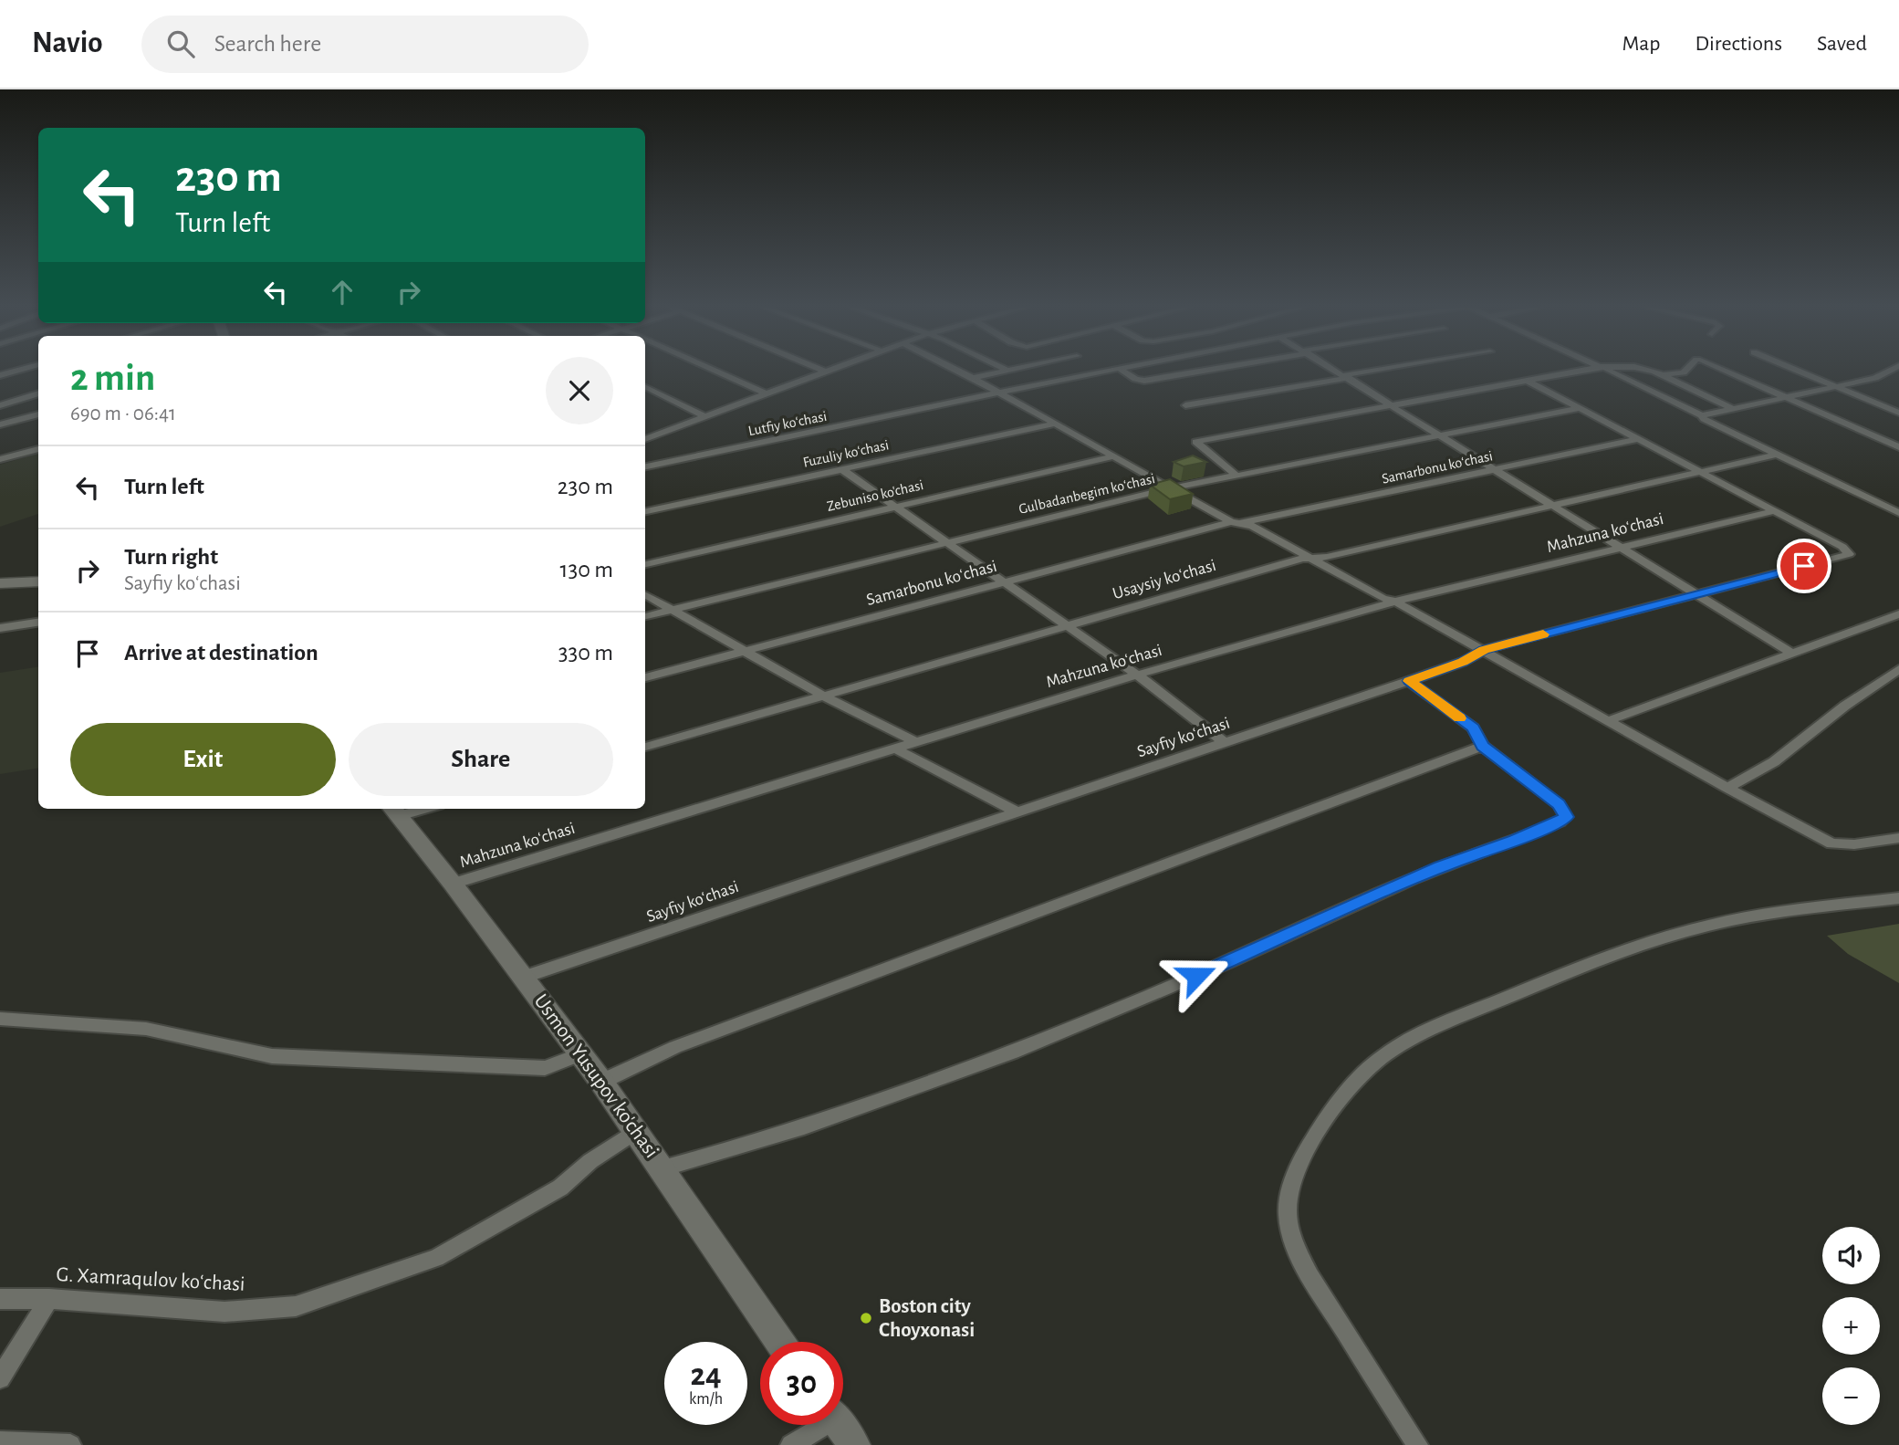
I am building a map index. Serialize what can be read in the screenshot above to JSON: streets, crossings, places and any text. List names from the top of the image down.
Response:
{
  "streets": {
    "main road": ["Usmon Yusupov ko'chasi"],
    "street": [
      "Lutfiy koʻchasi",
      "Fuzuliy koʻchasi",
      "Samarbonu koʻchasi",
      "Gulbadanbegim koʻchasi",
      "Zebuniso ko'chasi",
      "Mahzuna koʻchasi",
      "Usaysiy koʻchasi",
      "Sayfiy koʻchasi",
      "G. Xamraqulov koʻchasi"
    ]
  },
  "crossings": [
    ["Mahzuna koʻchasi", "Sayfiy koʻchasi"],
    ["Mahzuna koʻchasi", "Usmon Yusupov ko'chasi"],
    ["Sayfiy koʻchasi", "Usmon Yusupov ko'chasi"],
    ["Usmon Yusupov ko'chasi", "G. Xamraqulov koʻchasi"]
  ],
  "places": ["Boston city Choyxonasi"],
  "page": {
    "header": "Navio",
    "search": "Search here",
    "nav": ["Map", "Directions", "Saved"],
    "turn": ["230 m", "Turn left"],
    "heading": ["2 min", "690 m · 06:41"],
    "list": [
      {
        "name": "Turn left",
        "value": "230 m"
      },
      {
        "name": "Turn right",
        "note": "Sayfiy koʻchasi",
        "value": "130 m"
      },
      {
        "name": "Arrive at destination",
        "value": "330 m"
      }
    ],
    "buttons": ["Exit", "Share"],
    "map_buttons": ["+", "−"],
    "speed": "24 km/h",
    "limit": "30"
  }
}
